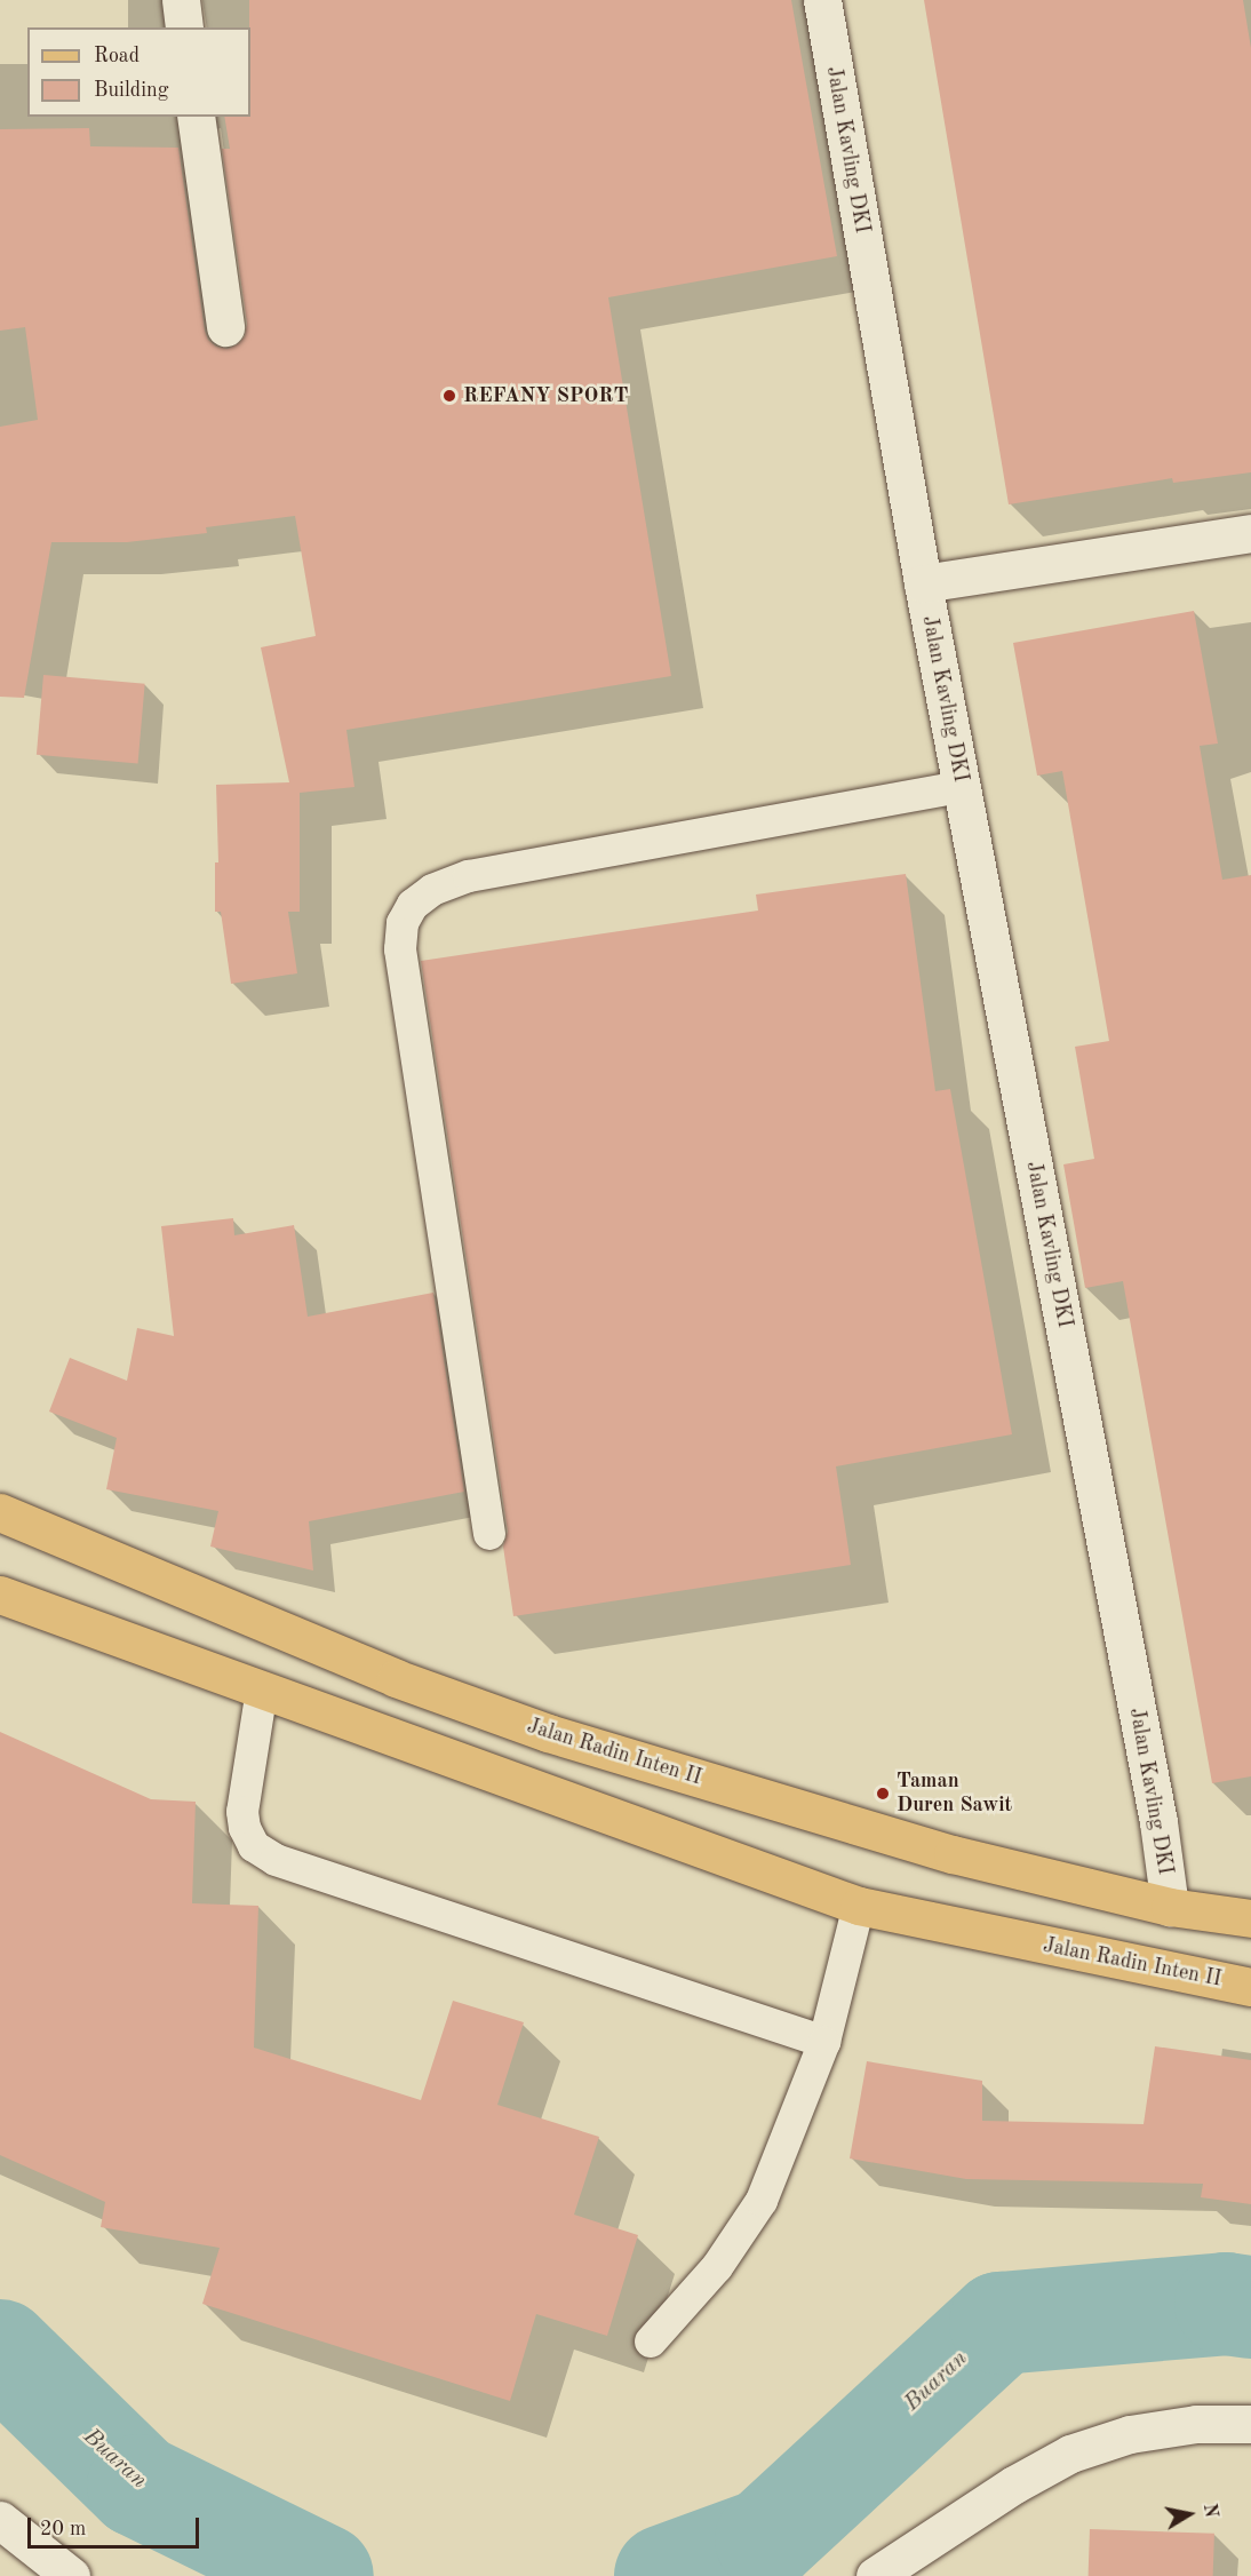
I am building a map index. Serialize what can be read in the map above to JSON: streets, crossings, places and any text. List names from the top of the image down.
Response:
{
  "streets": {
    "main road": ["Jalan Radin Inten II"],
    "street": ["Jalan Kavling DKI"]
  },
  "crossings": [
    ["Jalan Kavling DKI", "Jalan Radin Inten II"]
  ],
  "water": ["Buaran"],
  "places": ["REFANY SPORT", "Taman Duren Sawit"],
  "legend": ["Road", "Building"],
  "scale_bar": "20 m",
  "north": "right"
}
